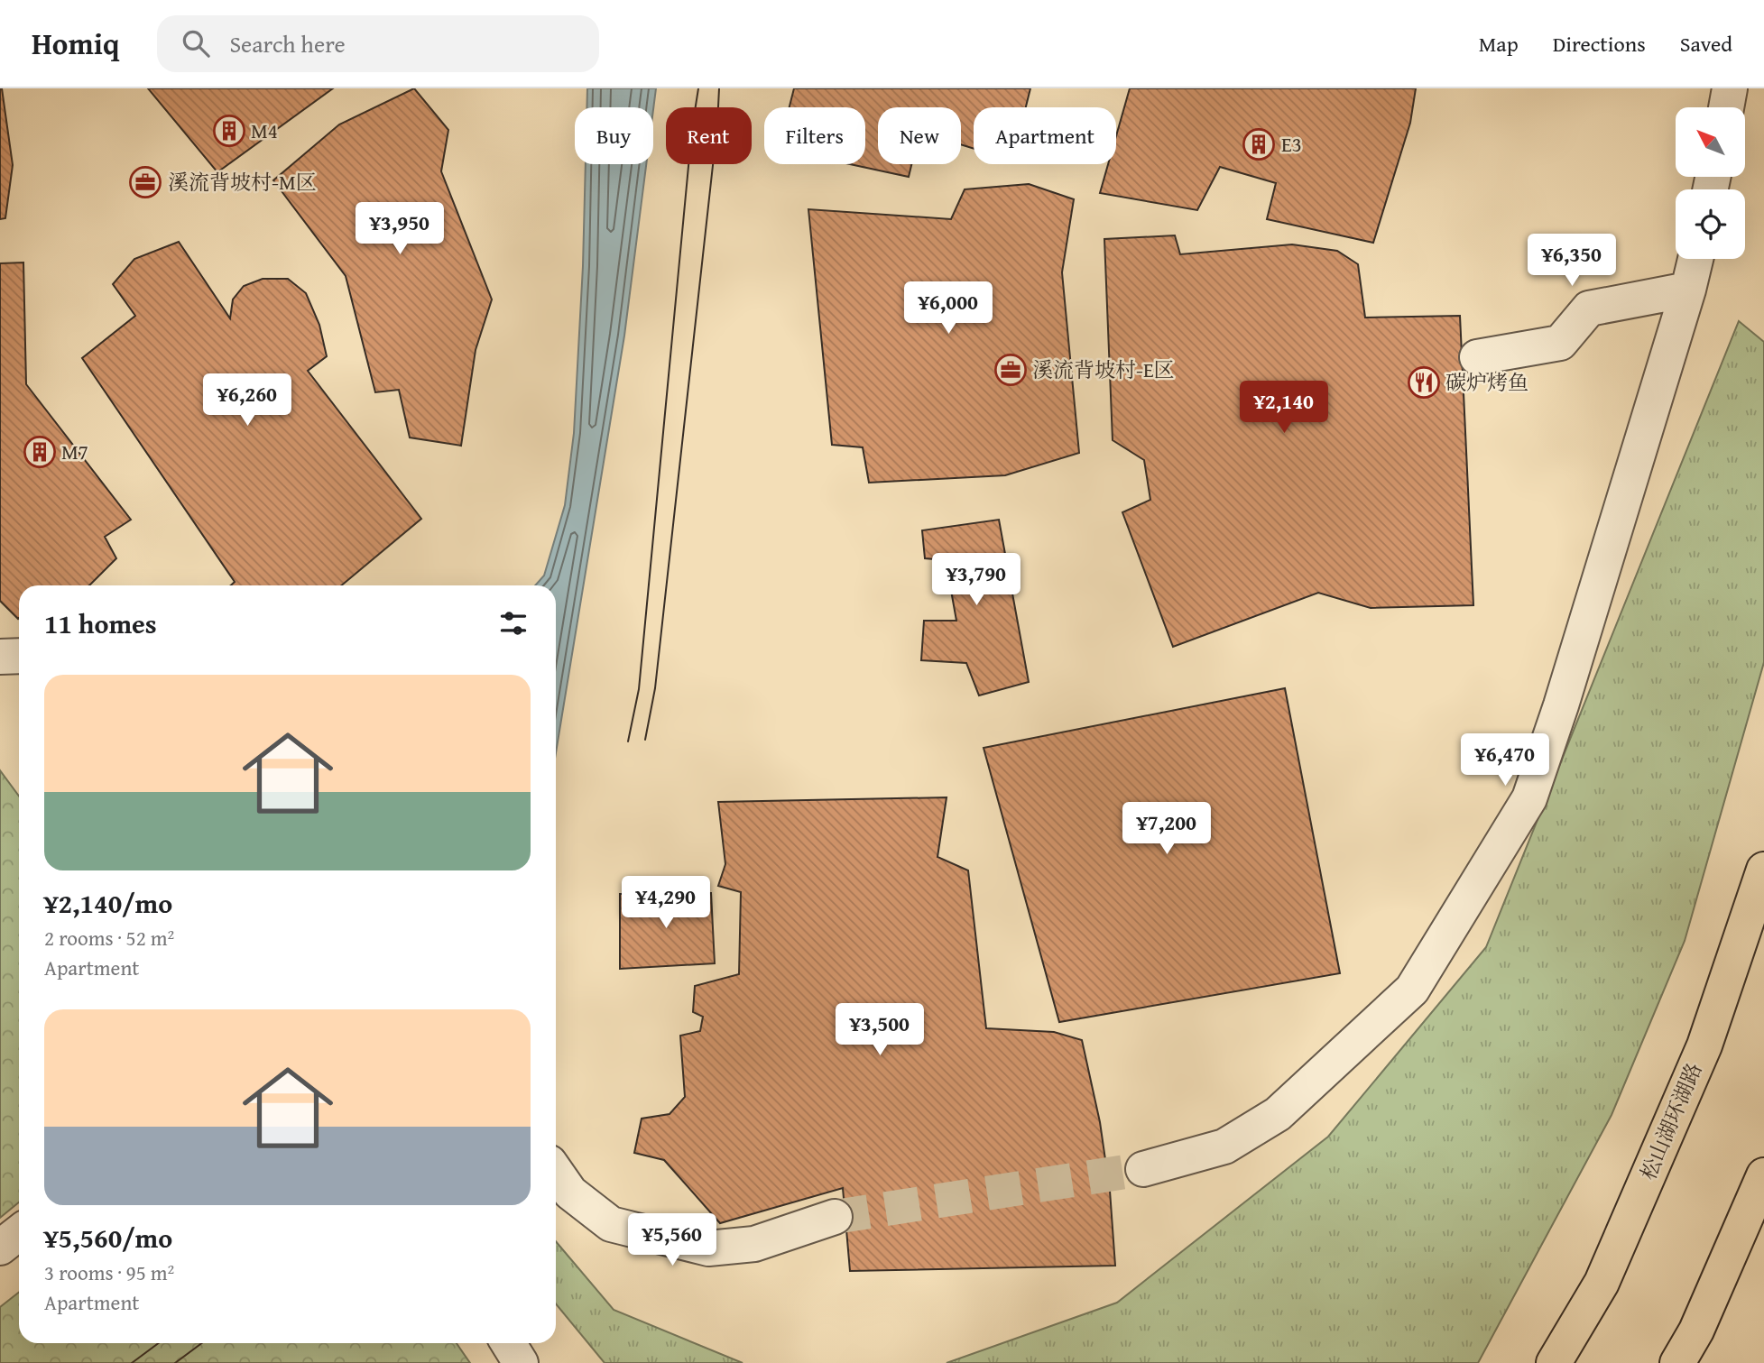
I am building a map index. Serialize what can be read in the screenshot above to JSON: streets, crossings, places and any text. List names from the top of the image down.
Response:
{
  "streets": {
    "main road": ["松山湖环湖路"]
  },
  "places": {
    "building": ["M4", "E3", "M7"],
    "office": ["溪流背坡村-M区", "溪流背坡村-E区"],
    "restaurant": ["碳炉烤鱼"]
  },
  "north": "top left",
  "page": {
    "header": "Homiq",
    "search": "Search here",
    "nav": ["Map", "Directions", "Saved"],
    "chip": [
      "Buy",
      "Rent",
      "Filters",
      "New",
      "Apartment"
    ],
    "price": [
      "¥3,950",
      "¥6,350",
      "¥6,000",
      "¥6,260",
      "¥2,140",
      "¥3,790",
      "¥6,470",
      "¥7,200",
      "¥4,290",
      "¥3,500",
      "¥5,560"
    ],
    "heading": "11 homes",
    "list": [
      {
        "name": "¥2,140/mo",
        "note": "2 rooms · 52 m² · Apartment"
      },
      {
        "name": "¥5,560/mo",
        "note": "3 rooms · 95 m² · Apartment"
      }
    ]
  }
}
